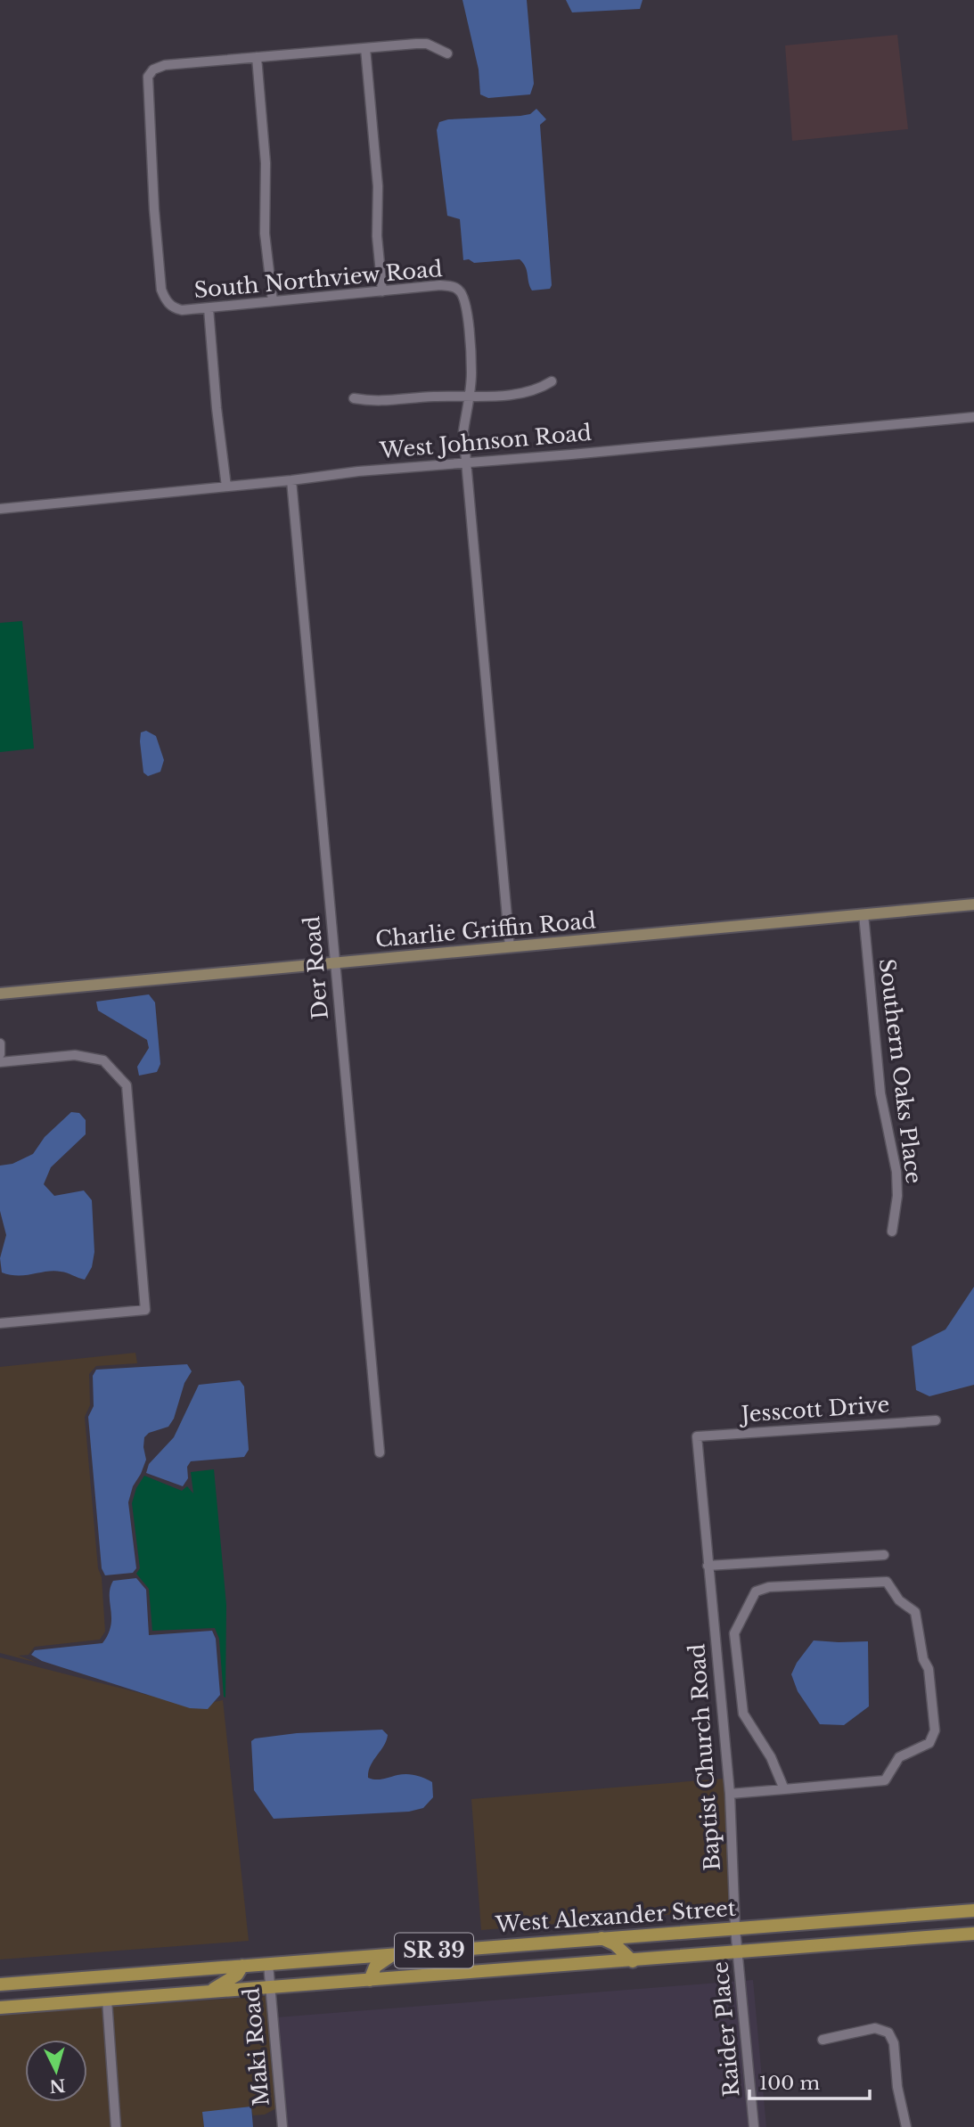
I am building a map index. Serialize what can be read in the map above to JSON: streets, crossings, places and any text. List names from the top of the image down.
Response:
{
  "streets": {
    "main road": ["West Alexander Street", "SR 39"],
    "street": [
      "South Northview Road",
      "West Johnson Road",
      "Charlie Griffin Road",
      "Der Road",
      "Southern Oaks Place",
      "Jesscott Drive",
      "Baptist Church Road",
      "Raider Place",
      "Maki Road"
    ]
  },
  "crossings": [
    ["South Northview Road", "West Johnson Road"],
    ["South Northview Road", "Charlie Griffin Road"],
    ["West Johnson Road", "Der Road"],
    ["Charlie Griffin Road", "Der Road"],
    ["Charlie Griffin Road", "Southern Oaks Place"],
    ["Jesscott Drive", "Baptist Church Road"],
    ["Baptist Church Road", "West Alexander Street"],
    ["Baptist Church Road", "Raider Place"],
    ["West Alexander Street", "Raider Place"],
    ["West Alexander Street", "Maki Road"]
  ],
  "scale_bar": "100 m",
  "north": "bottom"
}
